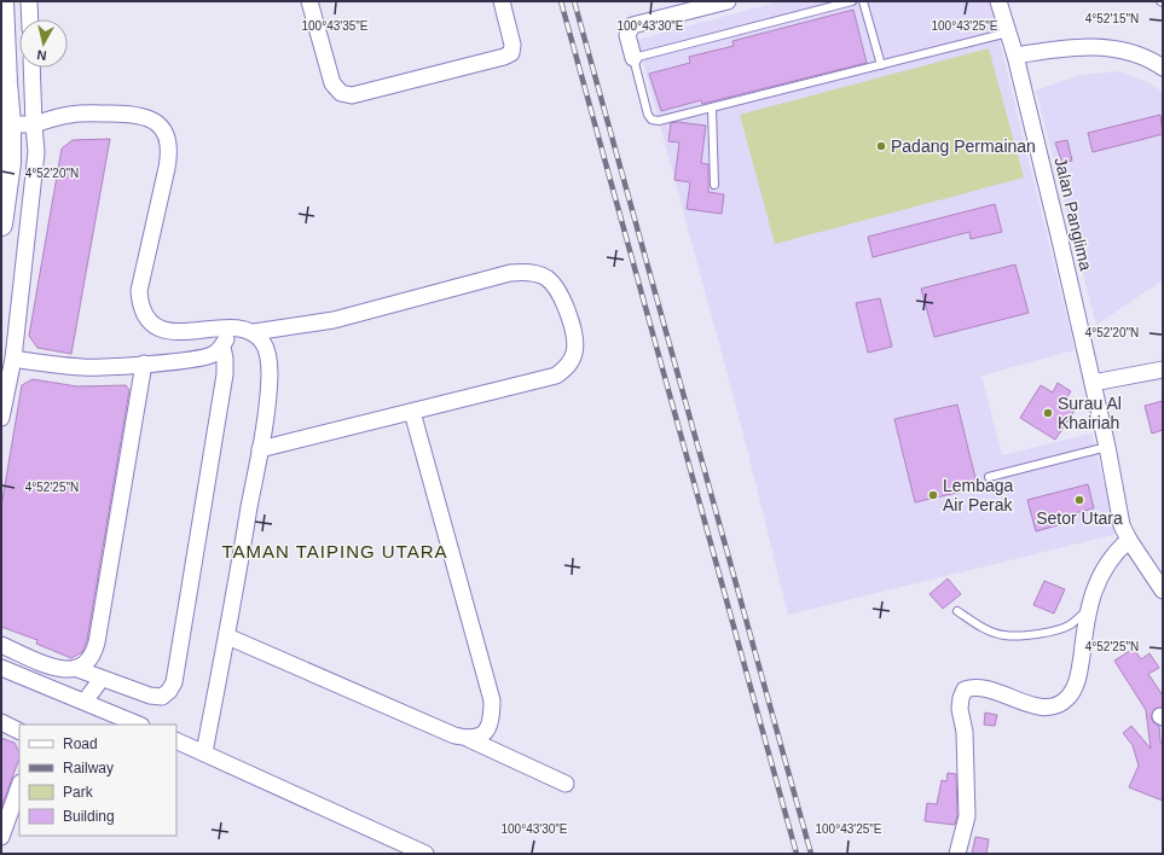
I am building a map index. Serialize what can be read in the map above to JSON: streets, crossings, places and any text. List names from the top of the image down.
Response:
{
  "streets": {
    "street": ["Jalan Panglima"]
  },
  "districts": ["TAMAN TAIPING UTARA"],
  "places": [
    "Padang Permainan",
    "Surau Al Khairiah",
    "Lembaga Air Perak",
    "Setor Utara"
  ],
  "legend": [
    "Road",
    "Railway",
    "Park",
    "Building"
  ],
  "north": "bottom",
  "coordinates": [
    "4°52'15\"N",
    "100°43'35\"E",
    "100°43'30\"E",
    "100°43'25\"E",
    "4°52'20\"N",
    "4°52'25\"N"
  ]
}
